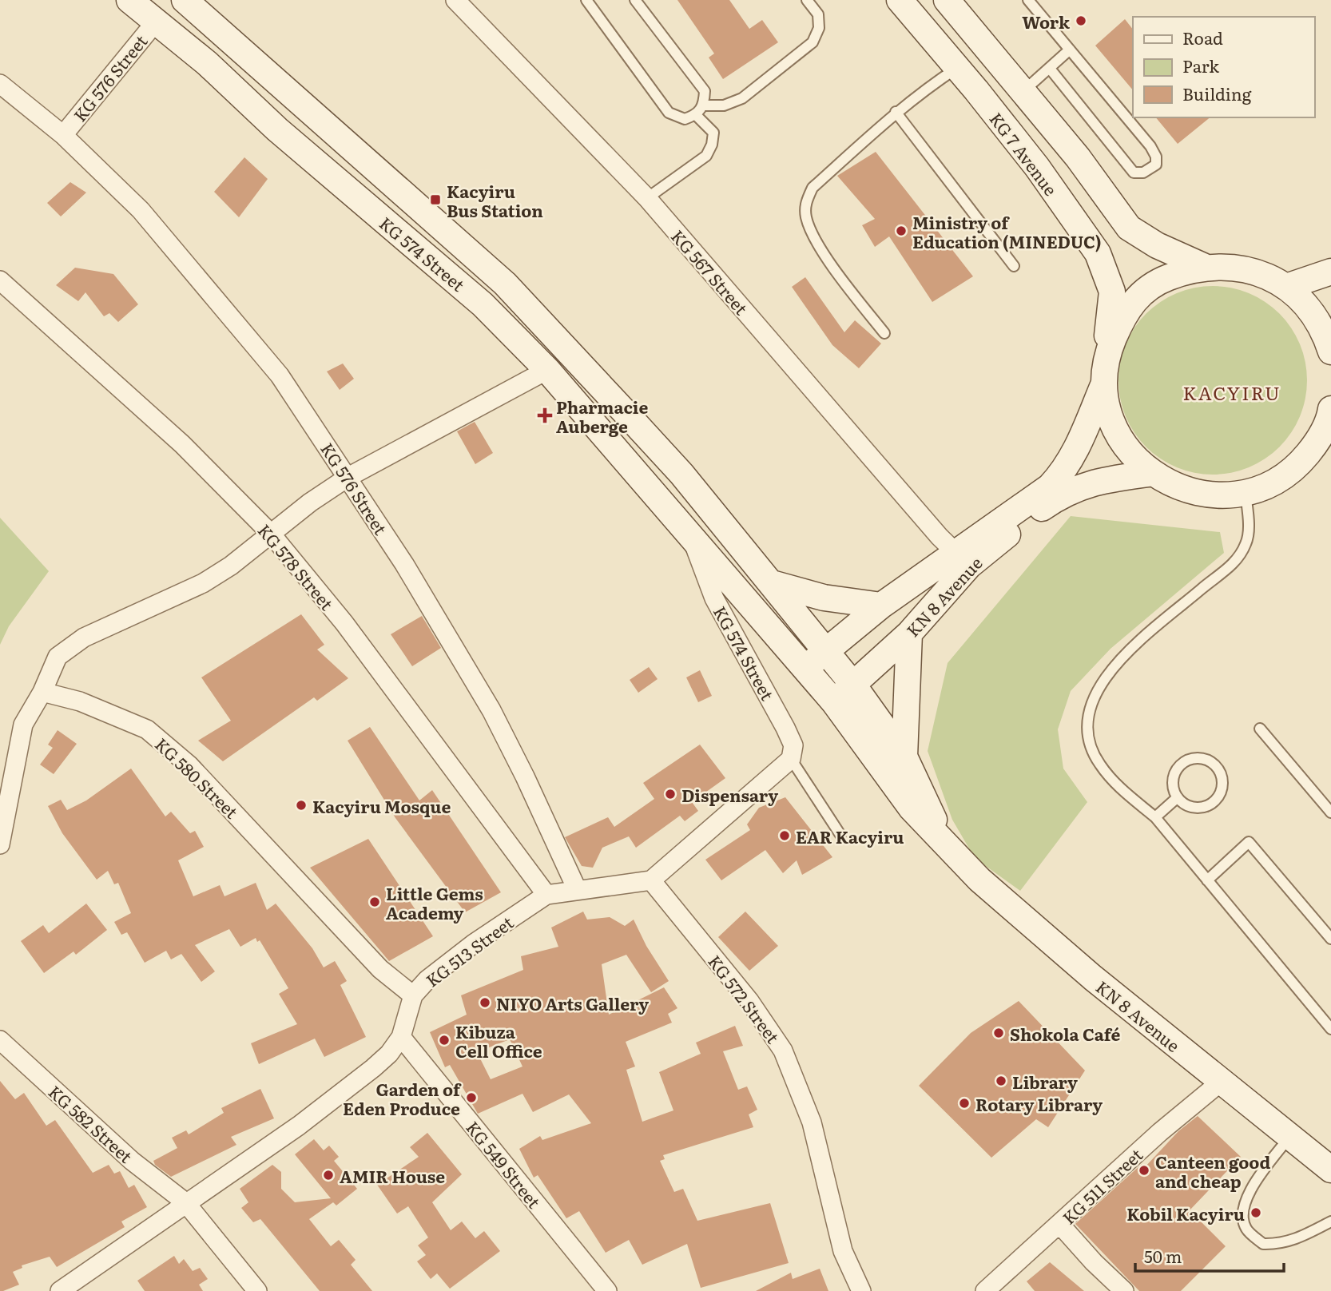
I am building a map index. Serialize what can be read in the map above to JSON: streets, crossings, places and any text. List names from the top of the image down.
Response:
{
  "streets": {
    "main road": ["KG 7 Avenue", "KG 574 Street", "KN 8 Avenue"],
    "street": [
      "KG 576 Street",
      "KG 567 Street",
      "KG 578 Street",
      "KG 580 Street",
      "KG 513 Street",
      "KG 572 Street",
      "KG 582 Street",
      "KG 549 Street",
      "KG 511 Street"
    ]
  },
  "crossings": [
    ["KG 576 Street", "KG 574 Street"],
    ["KG 576 Street", "KG 513 Street"],
    ["KG 574 Street", "KN 8 Avenue"],
    ["KG 567 Street", "KN 8 Avenue"],
    ["KG 578 Street", "KG 513 Street"],
    ["KN 8 Avenue", "KG 511 Street"],
    ["KG 580 Street", "KG 513 Street"],
    ["KG 513 Street", "KG 572 Street"],
    ["KG 513 Street", "KG 582 Street"],
    ["KG 513 Street", "KG 549 Street"]
  ],
  "districts": ["KACYIRU"],
  "places": {
    "other": [
      "Work",
      "Ministry of Education (MINEDUC)",
      "Dispensary",
      "Kacyiru Mosque",
      "EAR Kacyiru",
      "Little Gems Academy",
      "NIYO Arts Gallery",
      "Shokola Café",
      "Kibuza Cell Office",
      "Library",
      "Garden of Eden Produce",
      "Rotary Library",
      "Canteen good and cheap",
      "AMIR House",
      "Kobil Kacyiru"
    ],
    "transit": ["Kacyiru Bus Station"],
    "health": ["Pharmacie Auberge"]
  },
  "legend": ["Road", "Park", "Building"],
  "scale_bar": "50 m"
}
